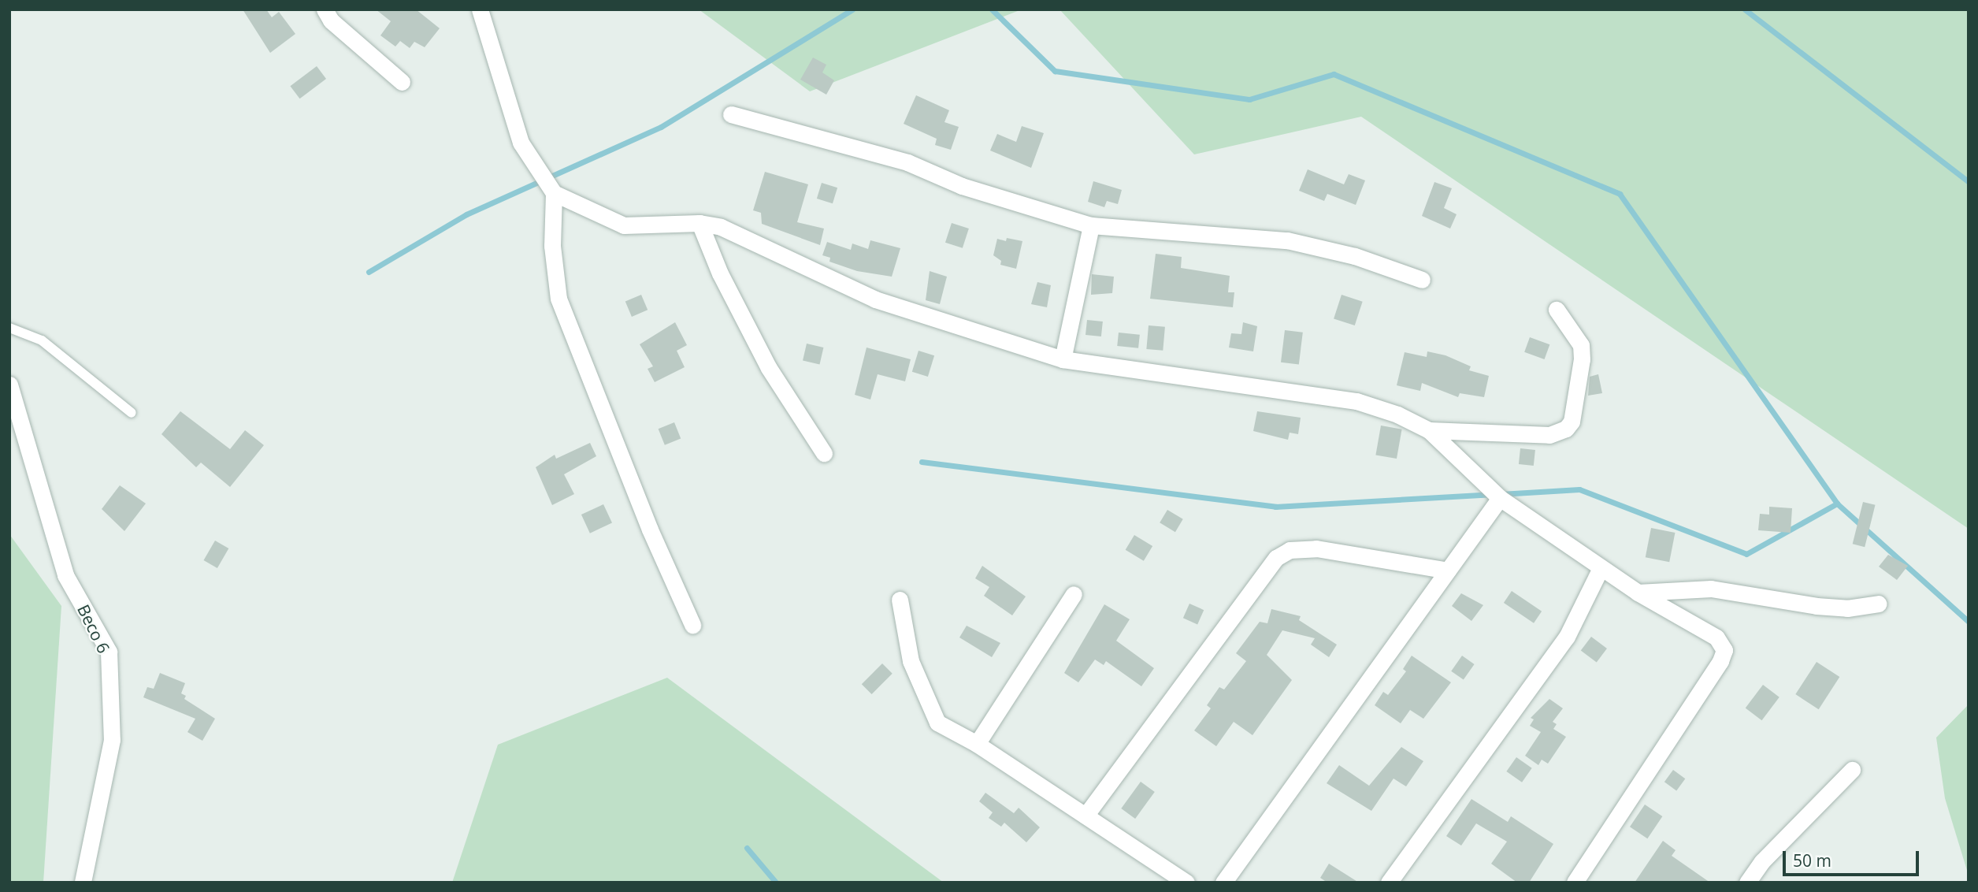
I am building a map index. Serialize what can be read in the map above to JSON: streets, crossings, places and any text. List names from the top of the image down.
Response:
{
  "streets": {
    "street": ["Beco 6"]
  },
  "scale_bar": "50 m"
}
